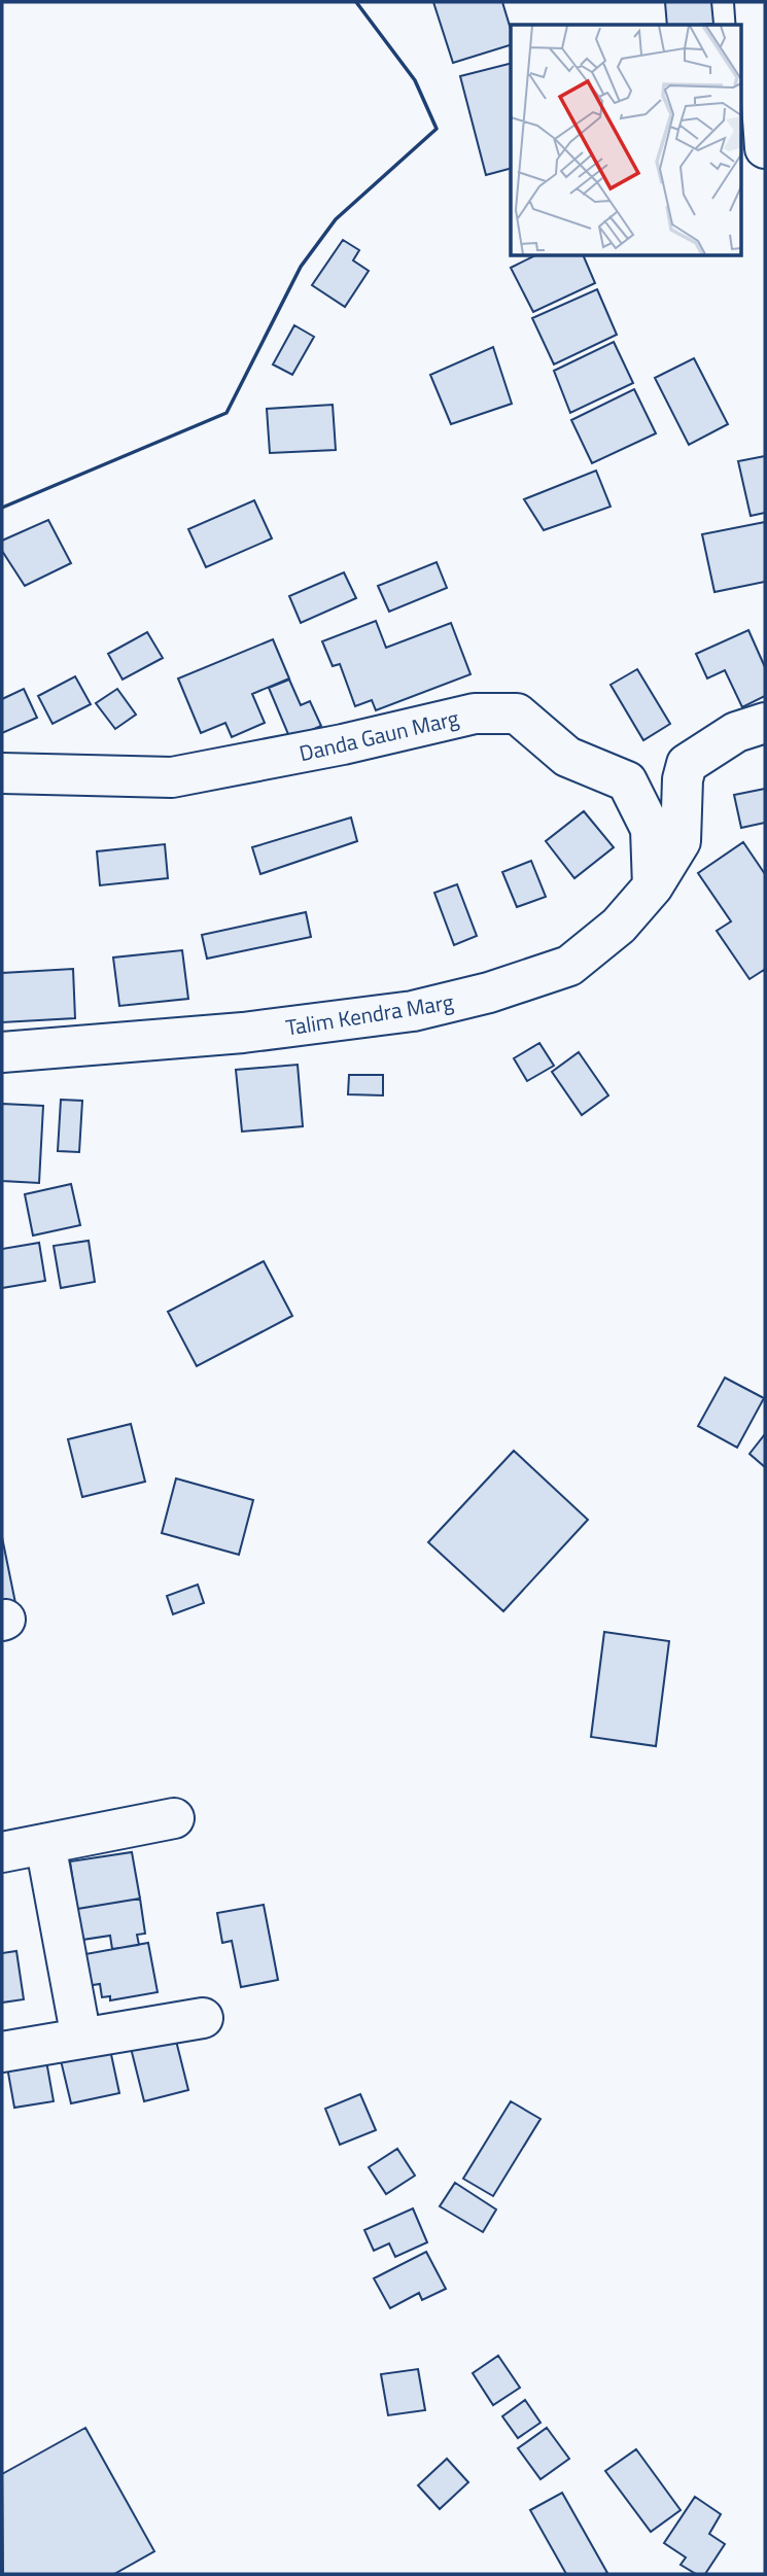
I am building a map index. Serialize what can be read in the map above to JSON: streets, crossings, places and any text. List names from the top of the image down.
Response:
{
  "streets": {
    "street": ["Danda Gaun Marg", "Talim Kendra Marg"]
  },
  "crossings": [
    ["Danda Gaun Marg", "Talim Kendra Marg"]
  ]
}
